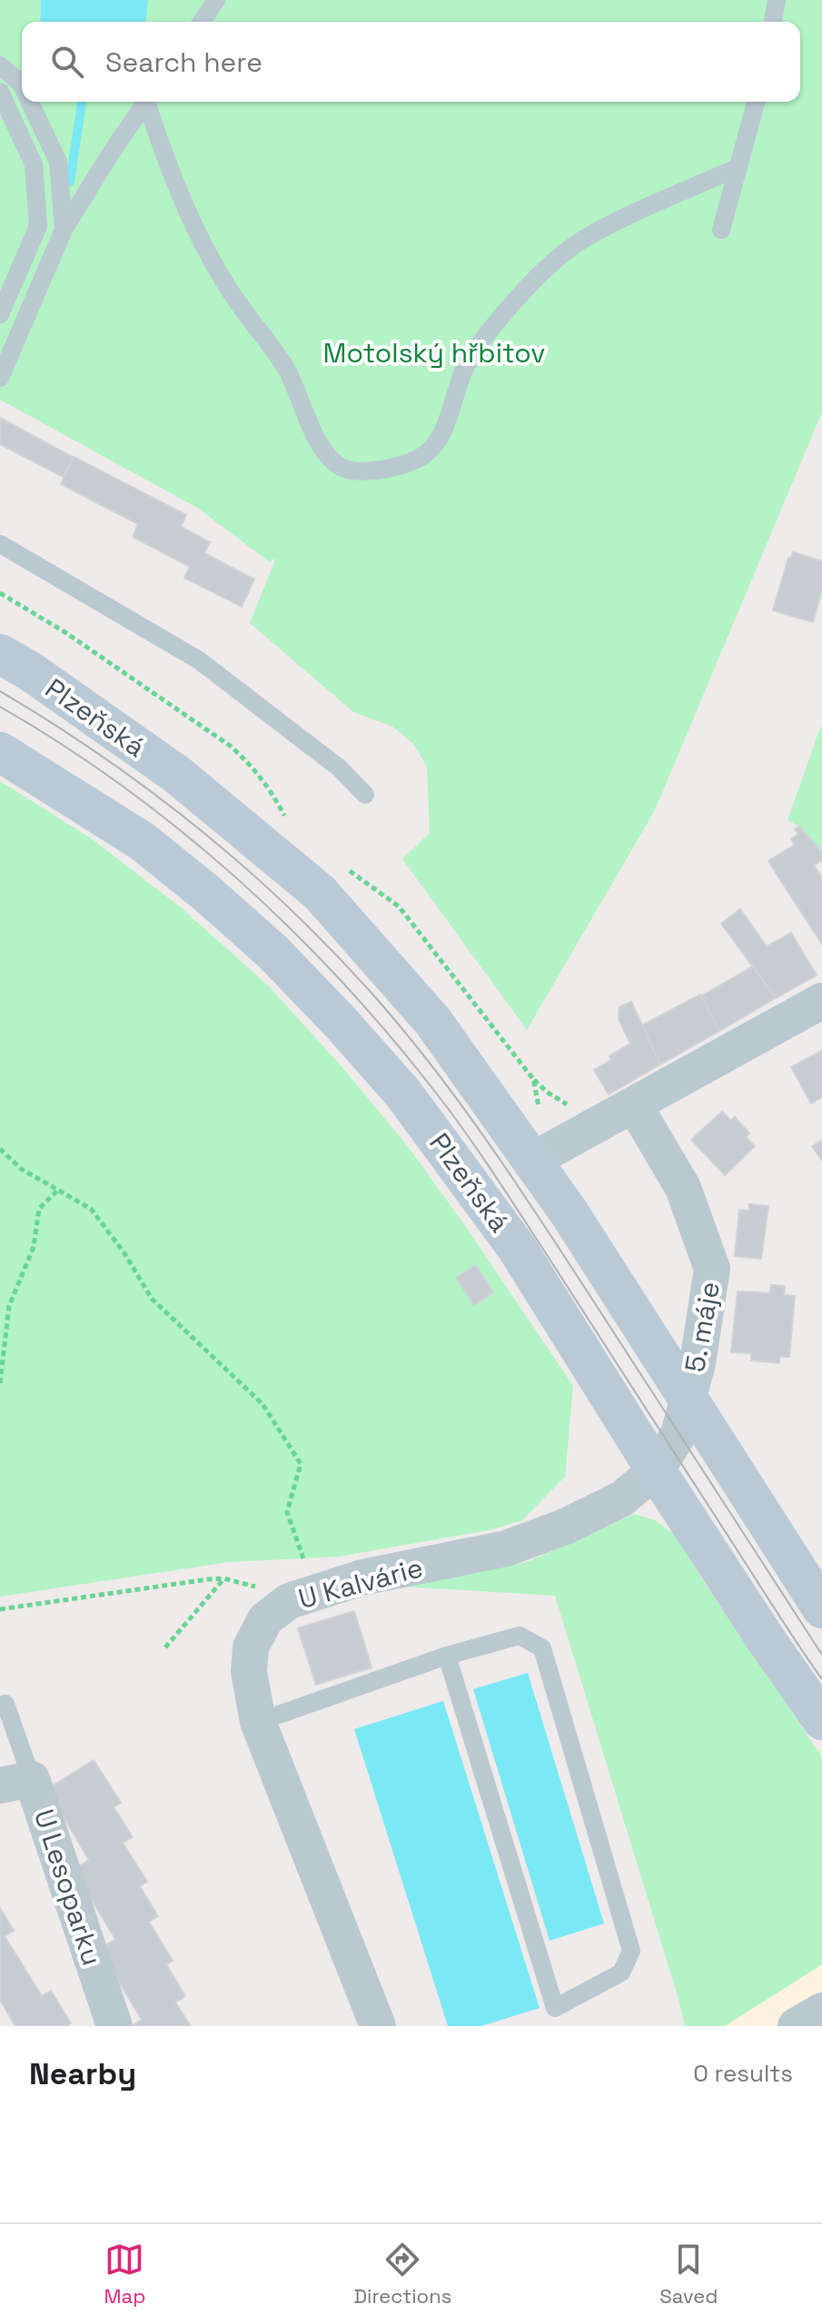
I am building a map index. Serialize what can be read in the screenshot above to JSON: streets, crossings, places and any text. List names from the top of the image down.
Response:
{
  "streets": {
    "main road": ["Plzeňská"],
    "street": ["5. máje", "U Kalvárie", "U Lesoparku"]
  },
  "crossings": [
    ["Plzeňská", "5. máje"],
    ["Plzeňská", "U Kalvárie"],
    ["5. máje", "U Kalvárie"]
  ],
  "parks": ["Motolský hřbitov"],
  "page": {
    "search": "Search here",
    "heading": ["Nearby", "0 results"],
    "nav": ["Map", "Directions", "Saved"]
  }
}
